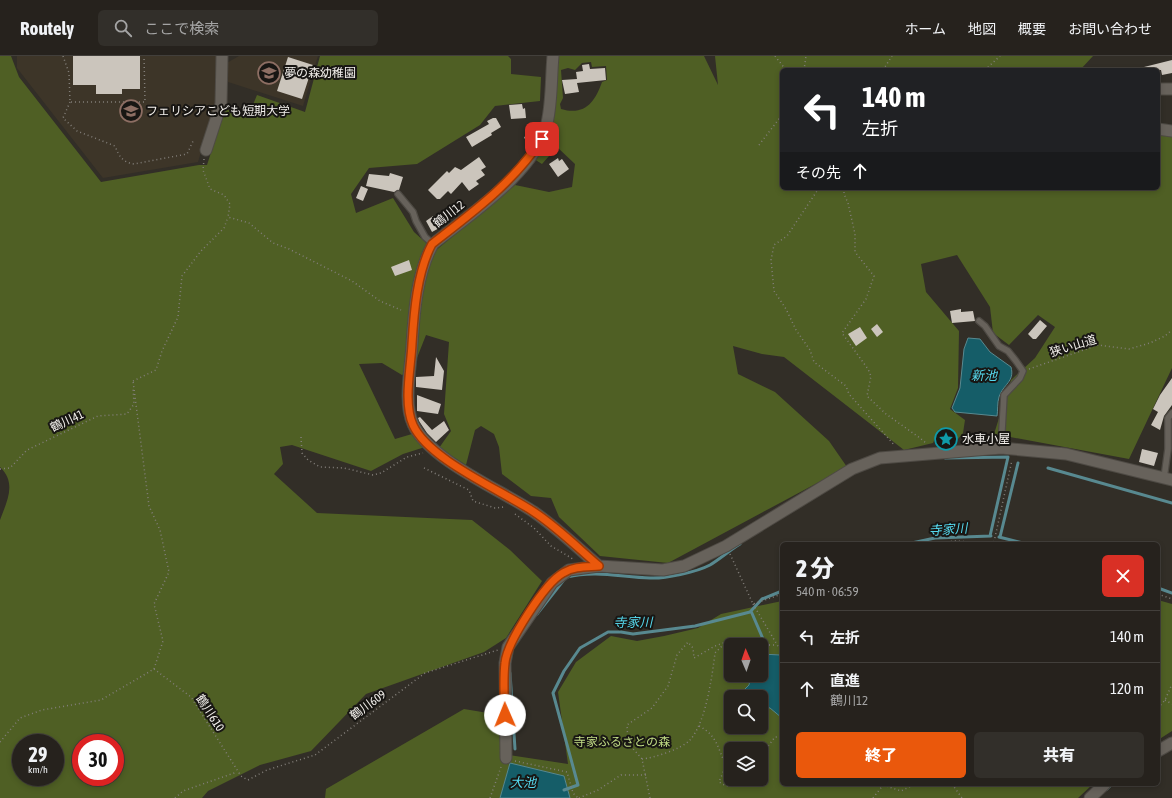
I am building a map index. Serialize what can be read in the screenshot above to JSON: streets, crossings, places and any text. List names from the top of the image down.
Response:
{
  "streets": {
    "street": ["鶴川12"],
    "path": [
      "狭い山道",
      "鶴川41",
      "鶴川609",
      "鶴川610"
    ]
  },
  "crossings": [
    ["鶴川609", "鶴川610"]
  ],
  "water": ["新池", "寺家川", "大池"],
  "parks": ["寺家ふるさとの森"],
  "places": {
    "school or university": ["夢の森幼稚園", "フェリシアこども短期大学"],
    "place": ["水車小屋"]
  },
  "north": "top",
  "page": {
    "header": "Routely",
    "search": "ここで検索",
    "nav": [
      "ホーム",
      "地図",
      "概要",
      "お問い合わせ"
    ],
    "turn": ["140 m", "左折"],
    "then": "その先",
    "heading": ["2 分", "540 m · 06:59"],
    "list": [
      {
        "name": "左折",
        "value": "140 m"
      },
      {
        "name": "直進",
        "note": "鶴川12",
        "value": "120 m"
      }
    ],
    "buttons": ["終了", "共有"],
    "speed": "29 km/h",
    "limit": "30"
  }
}
